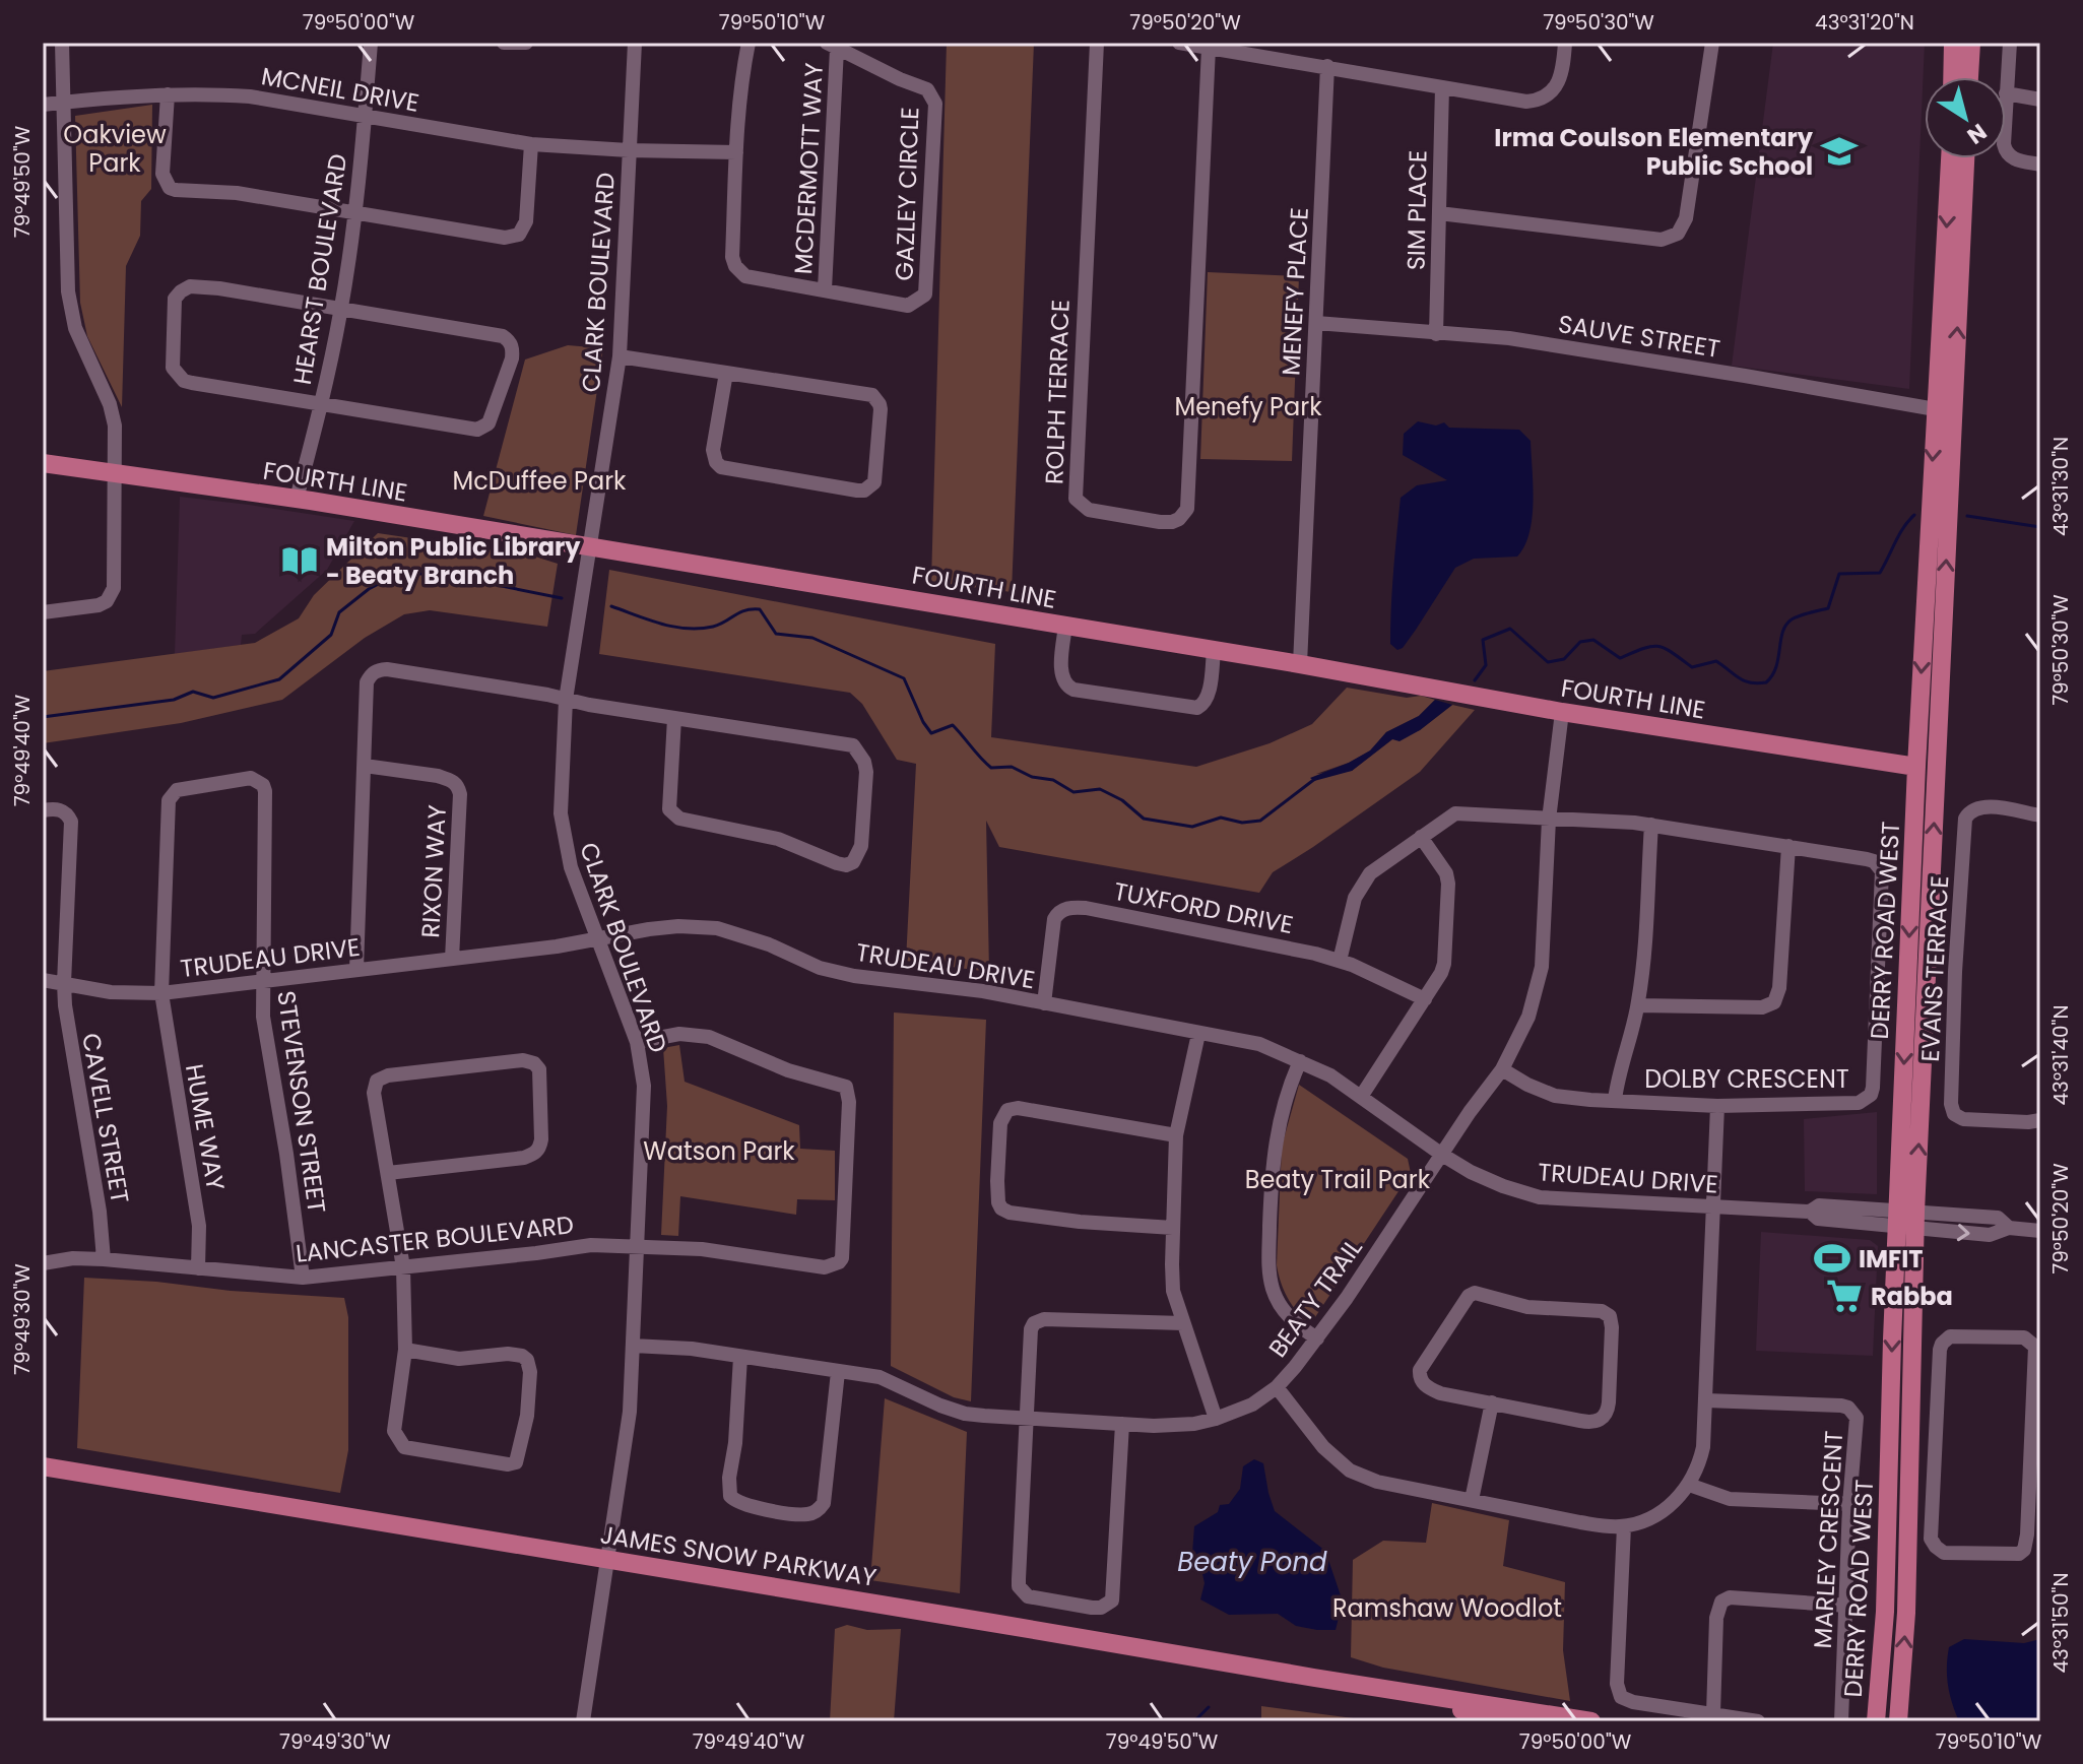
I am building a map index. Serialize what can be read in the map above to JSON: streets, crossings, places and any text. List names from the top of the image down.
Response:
{
  "streets": {
    "main road": ["FOURTH LINE", "DERRY ROAD WEST", "JAMES SNOW PARKWAY"],
    "street": [
      "MCNEIL DRIVE",
      "MCDERMOTT WAY",
      "GAZLEY CIRCLE",
      "SIM PLACE",
      "HEARST BOULEVARD",
      "CLARK BOULEVARD",
      "MENEFY PLACE",
      "SAUVE STREET",
      "ROLPH TERRACE",
      "RIXON WAY",
      "TUXFORD DRIVE",
      "TRUDEAU DRIVE",
      "EVANS TERRACE",
      "DOLBY CRESCENT",
      "STEVENSON STREET",
      "CAVELL STREET",
      "HUME WAY",
      "LANCASTER BOULEVARD",
      "BEATY TRAIL",
      "MARLEY CRESCENT"
    ]
  },
  "crossings": [
    ["MCNEIL DRIVE", "HEARST BOULEVARD"],
    ["MCNEIL DRIVE", "CLARK BOULEVARD"],
    ["MCDERMOTT WAY", "GAZLEY CIRCLE"],
    ["SIM PLACE", "SAUVE STREET"],
    ["HEARST BOULEVARD", "FOURTH LINE"],
    ["CLARK BOULEVARD", "FOURTH LINE"],
    ["CLARK BOULEVARD", "TRUDEAU DRIVE"],
    ["CLARK BOULEVARD", "LANCASTER BOULEVARD"],
    ["CLARK BOULEVARD", "BEATY TRAIL"],
    ["CLARK BOULEVARD", "JAMES SNOW PARKWAY"],
    ["MENEFY PLACE", "SAUVE STREET"],
    ["MENEFY PLACE", "FOURTH LINE"],
    ["SAUVE STREET", "DERRY ROAD WEST"],
    ["FOURTH LINE", "DERRY ROAD WEST"],
    ["FOURTH LINE", "BEATY TRAIL"],
    ["RIXON WAY", "TRUDEAU DRIVE"],
    ["TUXFORD DRIVE", "TRUDEAU DRIVE"],
    ["TUXFORD DRIVE", "DOLBY CRESCENT"],
    ["DERRY ROAD WEST", "TRUDEAU DRIVE"],
    ["TRUDEAU DRIVE", "STEVENSON STREET"],
    ["TRUDEAU DRIVE", "CAVELL STREET"],
    ["TRUDEAU DRIVE", "HUME WAY"],
    ["TRUDEAU DRIVE", "BEATY TRAIL"],
    ["DOLBY CRESCENT", "BEATY TRAIL"],
    ["STEVENSON STREET", "HUME WAY"],
    ["STEVENSON STREET", "LANCASTER BOULEVARD"],
    ["CAVELL STREET", "LANCASTER BOULEVARD"],
    ["HUME WAY", "LANCASTER BOULEVARD"]
  ],
  "water": ["Beaty Pond"],
  "parks": [
    "Oakview Park",
    "Menefy Park",
    "McDuffee Park",
    "Watson Park",
    "Beaty Trail Park",
    "Ramshaw Woodlot"
  ],
  "places": {
    "school or university": ["Irma Coulson Elementary Public School"],
    "library": ["Milton Public Library - Beaty Branch"],
    "sports": ["IMFIT"],
    "supermarket": ["Rabba"]
  },
  "north": "bottom right",
  "coordinates": [
    "79°50'00\"W",
    "79°50'10\"W",
    "79°50'20\"W",
    "79°50'30\"W",
    "43°31'20\"N",
    "79°49'50\"W",
    "43°31'30\"N",
    "79°49'40\"W",
    "43°31'40\"N",
    "79°49'30\"W",
    "43°31'50\"N"
  ]
}
